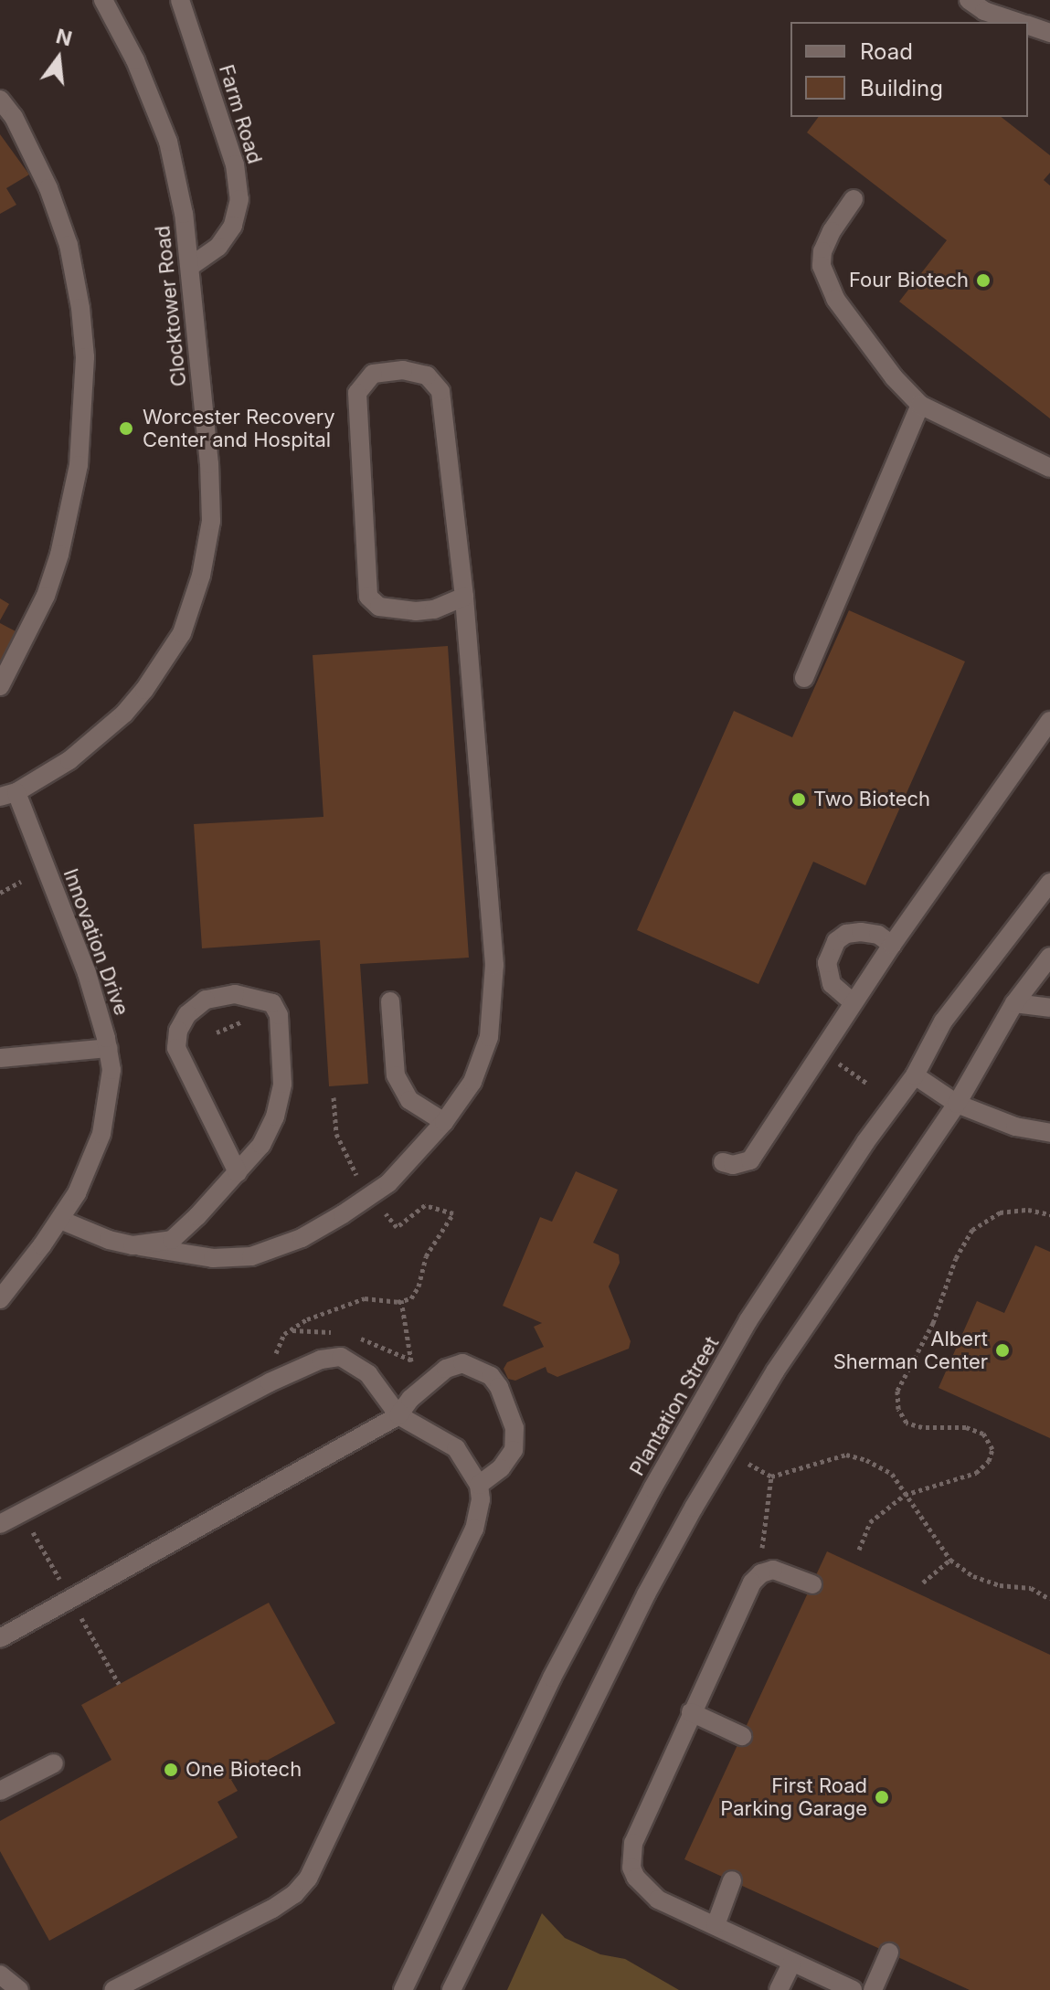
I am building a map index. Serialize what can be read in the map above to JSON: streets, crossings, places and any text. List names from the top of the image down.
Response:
{
  "streets": {
    "main road": [
      "Farm Road",
      "Clocktower Road",
      "Innovation Drive",
      "Plantation Street"
    ]
  },
  "crossings": [
    ["Farm Road", "Clocktower Road"],
    ["Clocktower Road", "Innovation Drive"]
  ],
  "places": [
    "Four Biotech",
    "Worcester Recovery Center and Hospital",
    "Two Biotech",
    "Albert Sherman Center",
    "One Biotech",
    "First Road Parking Garage"
  ],
  "legend": ["Road", "Building"],
  "north": "top"
}
